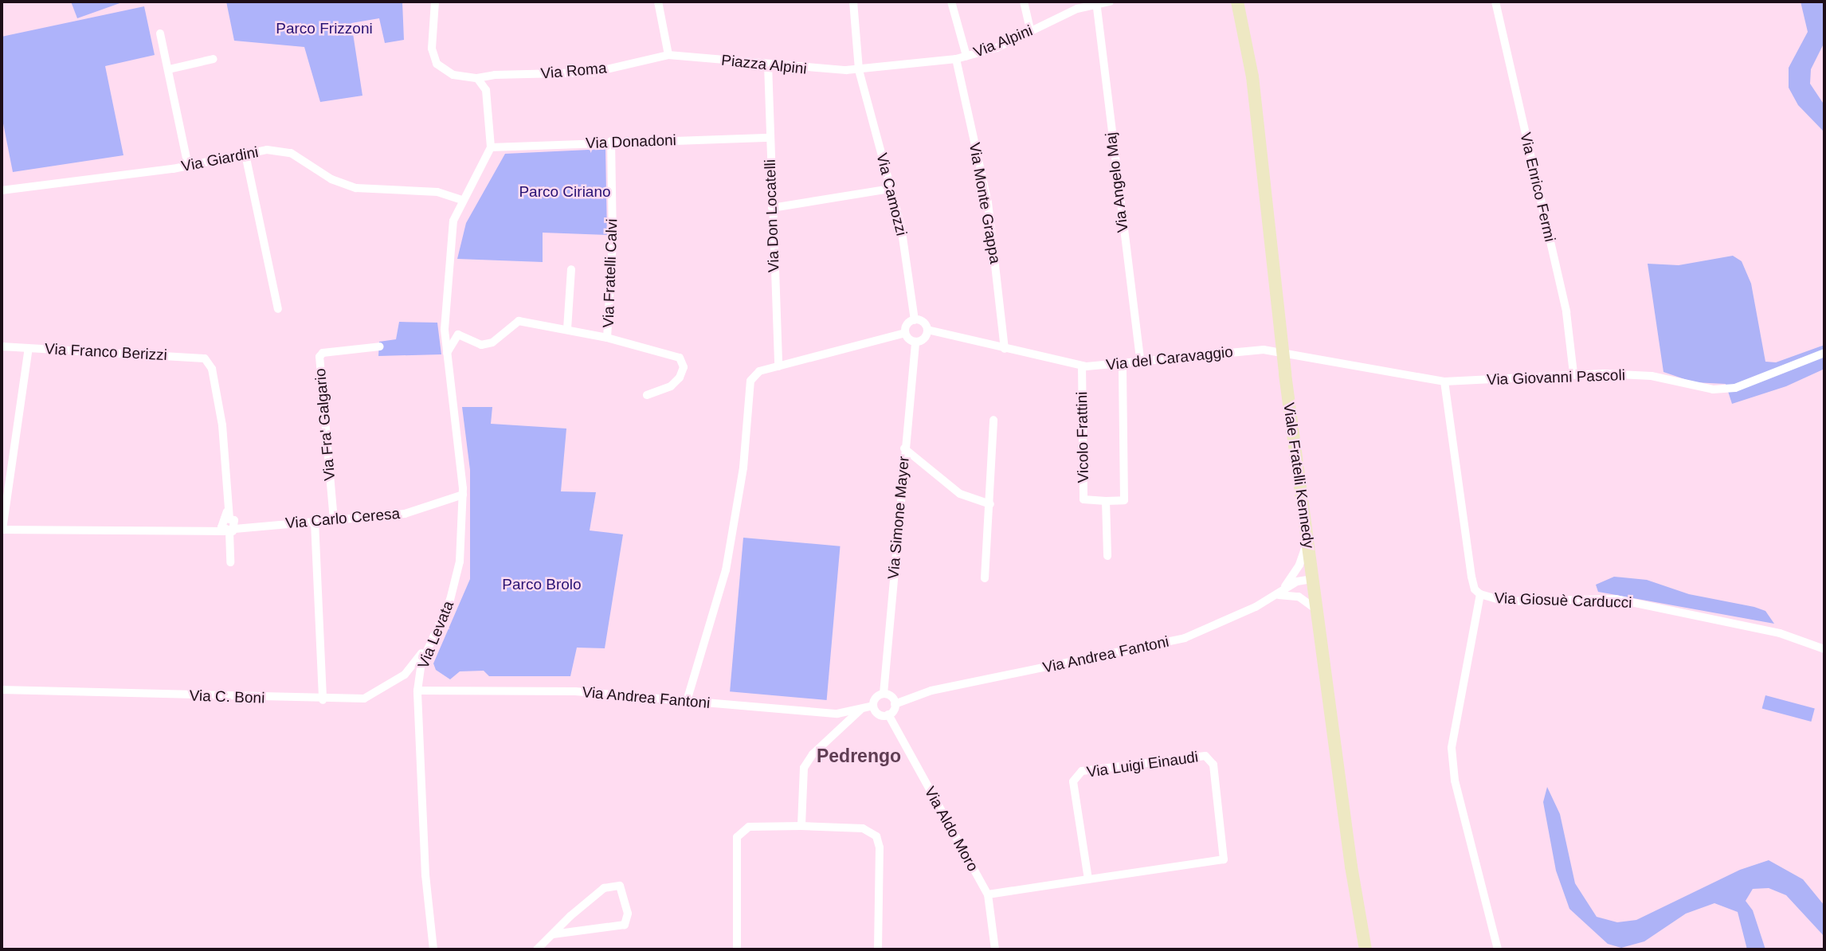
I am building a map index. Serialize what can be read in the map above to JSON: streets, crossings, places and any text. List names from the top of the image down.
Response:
{
  "streets": {
    "street": [
      "Via Alpini",
      "Piazza Alpini",
      "Via Roma",
      "Via Donadoni",
      "Via Giardini",
      "Via Angelo Maj",
      "Via Enrico Fermi",
      "Via Camozzi",
      "Via Monte Grappa",
      "Via Don Locatelli",
      "Via Fratelli Calvi",
      "Via Franco Berizzi",
      "Via del Caravaggio",
      "Via Giovanni Pascoli",
      "Via Fra' Galgario",
      "Vicolo Frattini",
      "Viale Fratelli Kennedy",
      "Via Simone Mayer",
      "Via Carlo Ceresa",
      "Via Giosuè Carducci",
      "Via Levata",
      "Via Andrea Fantoni",
      "Via C. Boni",
      "Via Luigi Einaudi",
      "Via Aldo Moro"
    ]
  },
  "crossings": [
    ["Via Alpini", "Piazza Alpini"],
    ["Via Alpini", "Via Angelo Maj"],
    ["Via Alpini", "Via Camozzi"],
    ["Via Alpini", "Via Monte Grappa"],
    ["Piazza Alpini", "Via Roma"],
    ["Piazza Alpini", "Via Camozzi"],
    ["Piazza Alpini", "Via Don Locatelli"],
    ["Via Donadoni", "Via Don Locatelli"],
    ["Via Donadoni", "Via Fratelli Calvi"],
    ["Via Donadoni", "Via Levata"],
    ["Via Giardini", "Via Levata"],
    ["Via Angelo Maj", "Via del Caravaggio"],
    ["Via Enrico Fermi", "Via Giovanni Pascoli"],
    ["Via Camozzi", "Via del Caravaggio"],
    ["Via Camozzi", "Via Simone Mayer"],
    ["Via Monte Grappa", "Via del Caravaggio"],
    ["Via Franco Berizzi", "Via Carlo Ceresa"],
    ["Via del Caravaggio", "Via Giovanni Pascoli"],
    ["Via del Caravaggio", "Vicolo Frattini"],
    ["Via del Caravaggio", "Viale Fratelli Kennedy"],
    ["Via del Caravaggio", "Via Simone Mayer"],
    ["Via Giovanni Pascoli", "Viale Fratelli Kennedy"],
    ["Via Giovanni Pascoli", "Via Giosuè Carducci"],
    ["Via Fra' Galgario", "Via Carlo Ceresa"],
    ["Viale Fratelli Kennedy", "Via Andrea Fantoni"],
    ["Via Simone Mayer", "Via Andrea Fantoni"],
    ["Via Simone Mayer", "Via Aldo Moro"],
    ["Via Carlo Ceresa", "Via Levata"],
    ["Via Levata", "Via Andrea Fantoni"],
    ["Via Levata", "Via C. Boni"],
    ["Via Andrea Fantoni", "Via Aldo Moro"],
    ["Via Luigi Einaudi", "Via Aldo Moro"]
  ],
  "districts": ["Pedrengo"],
  "parks": ["Parco Frizzoni", "Parco Ciriano", "Parco Brolo"]
}
